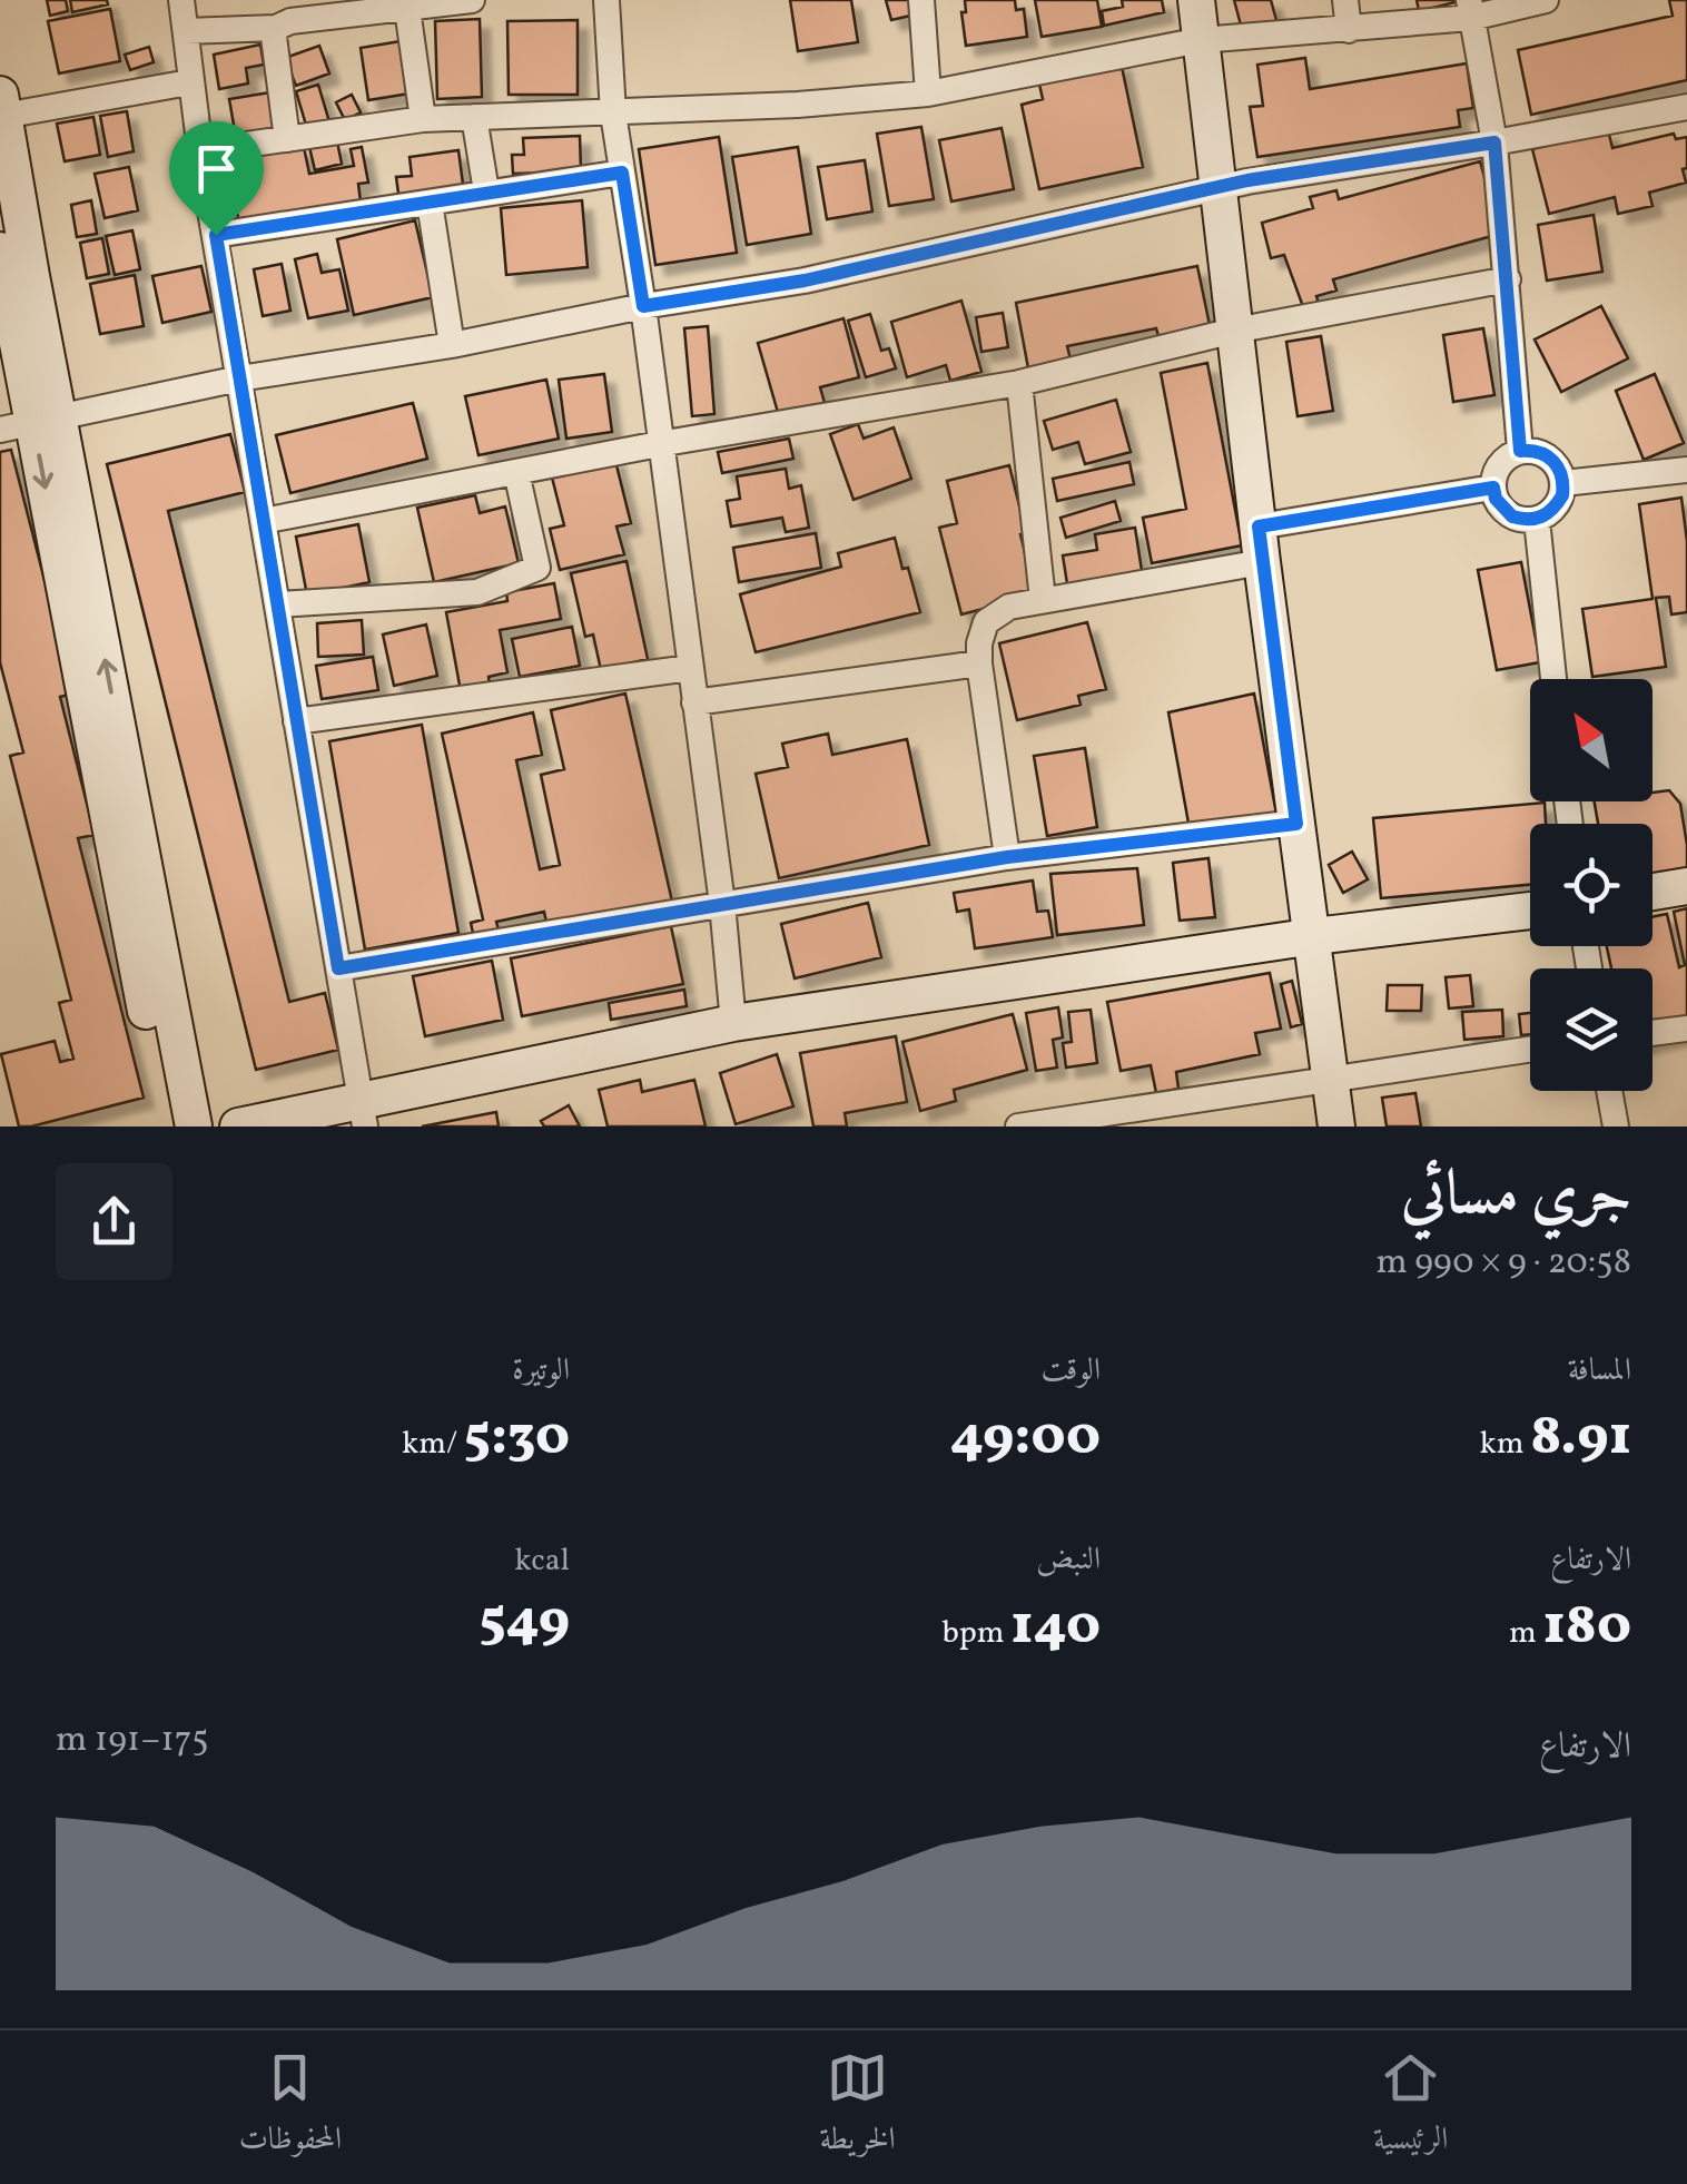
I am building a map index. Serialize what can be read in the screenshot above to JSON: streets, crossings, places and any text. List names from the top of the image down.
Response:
{
  "north": "top left",
  "page": {
    "heading": ["جري مسائي", "20:58 · 9 × 990 m"],
    "stats": [
      ["المسافة", "8.91 km"],
      ["الوقت", "49:00"],
      ["الوتيرة", "5:30 /km"],
      ["الارتفاع", "180 m"],
      ["النبض", "140 bpm"],
      ["kcal", "549"]
    ],
    "chart": ["الارتفاع", "175–191 m"],
    "tabs": ["الرئيسية", "الخريطة", "المحفوظات"]
  }
}
